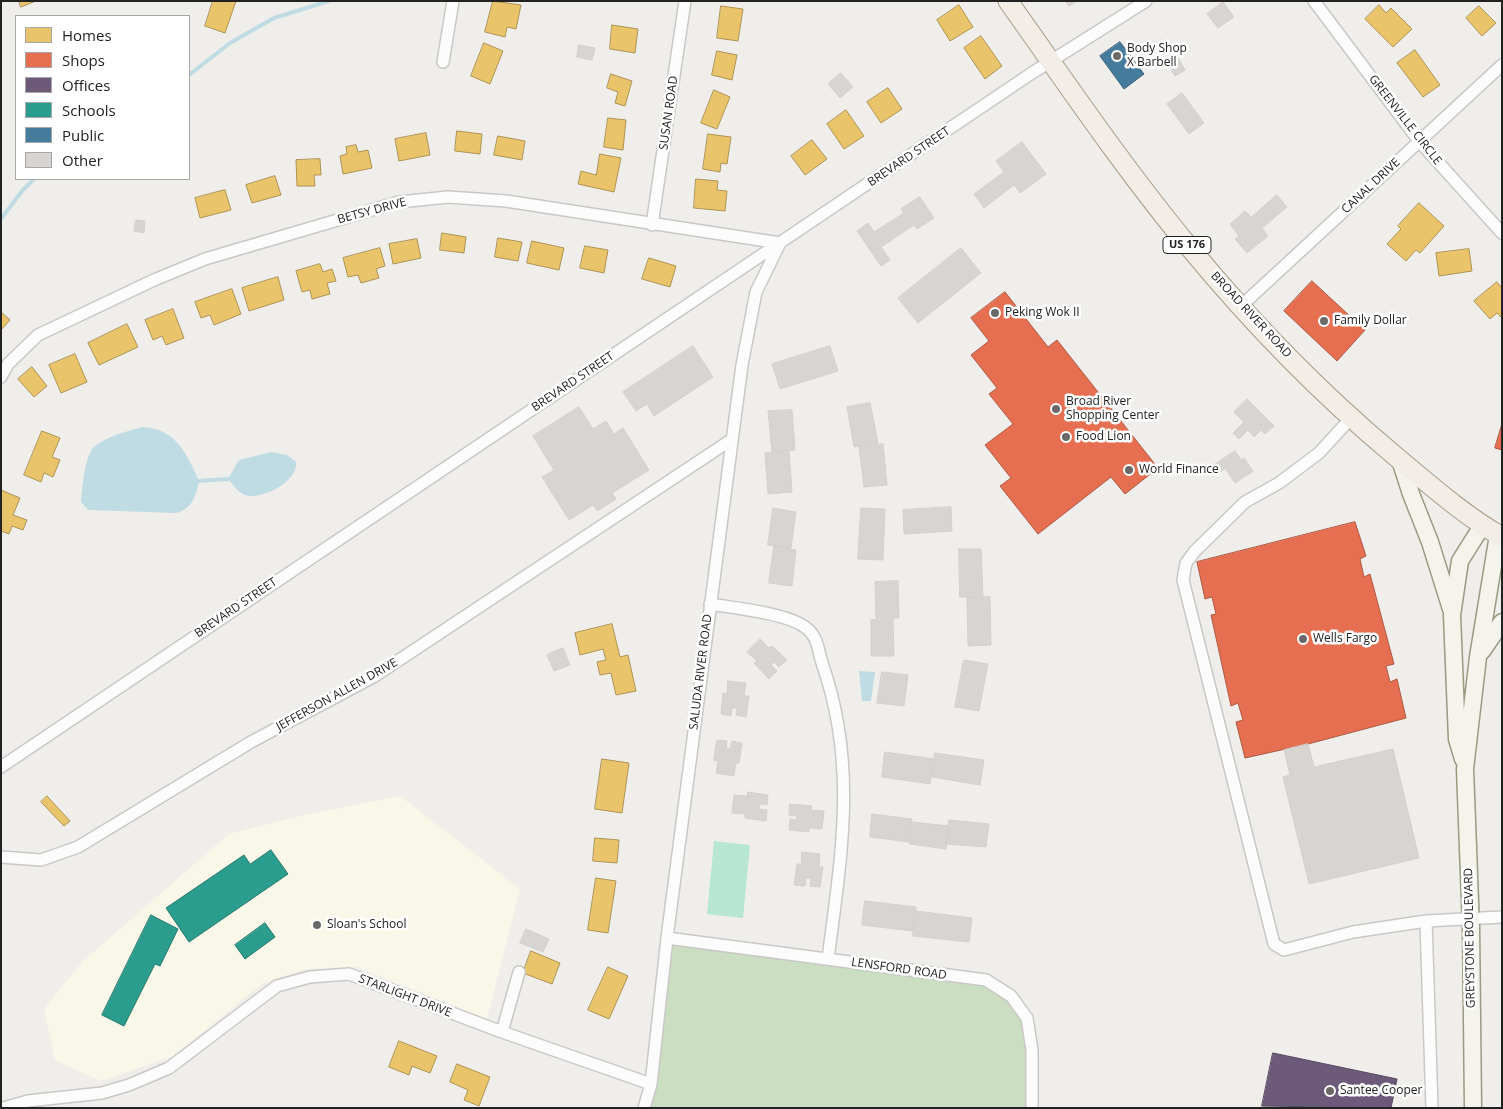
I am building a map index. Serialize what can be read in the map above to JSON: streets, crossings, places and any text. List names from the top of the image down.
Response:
{
  "streets": {
    "main road": ["US 176", "BROAD RIVER ROAD", "GREYSTONE BOULEVARD"],
    "street": [
      "SUSAN ROAD",
      "GREENVILLE CIRCLE",
      "BREVARD STREET",
      "CANAL DRIVE",
      "BETSY DRIVE",
      "SALUDA RIVER ROAD",
      "JEFFERSON ALLEN DRIVE",
      "LENSFORD ROAD",
      "STARLIGHT DRIVE"
    ]
  },
  "crossings": [
    ["SUSAN ROAD", "BETSY DRIVE"],
    ["GREENVILLE CIRCLE", "CANAL DRIVE"],
    ["BREVARD STREET", "BETSY DRIVE"],
    ["BREVARD STREET", "BROAD RIVER ROAD"],
    ["BREVARD STREET", "SALUDA RIVER ROAD"],
    ["CANAL DRIVE", "BROAD RIVER ROAD"],
    ["BETSY DRIVE", "SALUDA RIVER ROAD"],
    ["BROAD RIVER ROAD", "GREYSTONE BOULEVARD"],
    ["SALUDA RIVER ROAD", "JEFFERSON ALLEN DRIVE"],
    ["SALUDA RIVER ROAD", "LENSFORD ROAD"],
    ["SALUDA RIVER ROAD", "STARLIGHT DRIVE"]
  ],
  "places": [
    "Body Shop X Barbell",
    "Peking Wok II",
    "Family Dollar",
    "Broad River Shopping Center",
    "Food Lion",
    "World Finance",
    "Wells Fargo",
    "Sloan's School",
    "Santee Cooper"
  ],
  "legend": [
    "Homes",
    "Shops",
    "Offices",
    "Schools",
    "Public",
    "Other"
  ]
}
